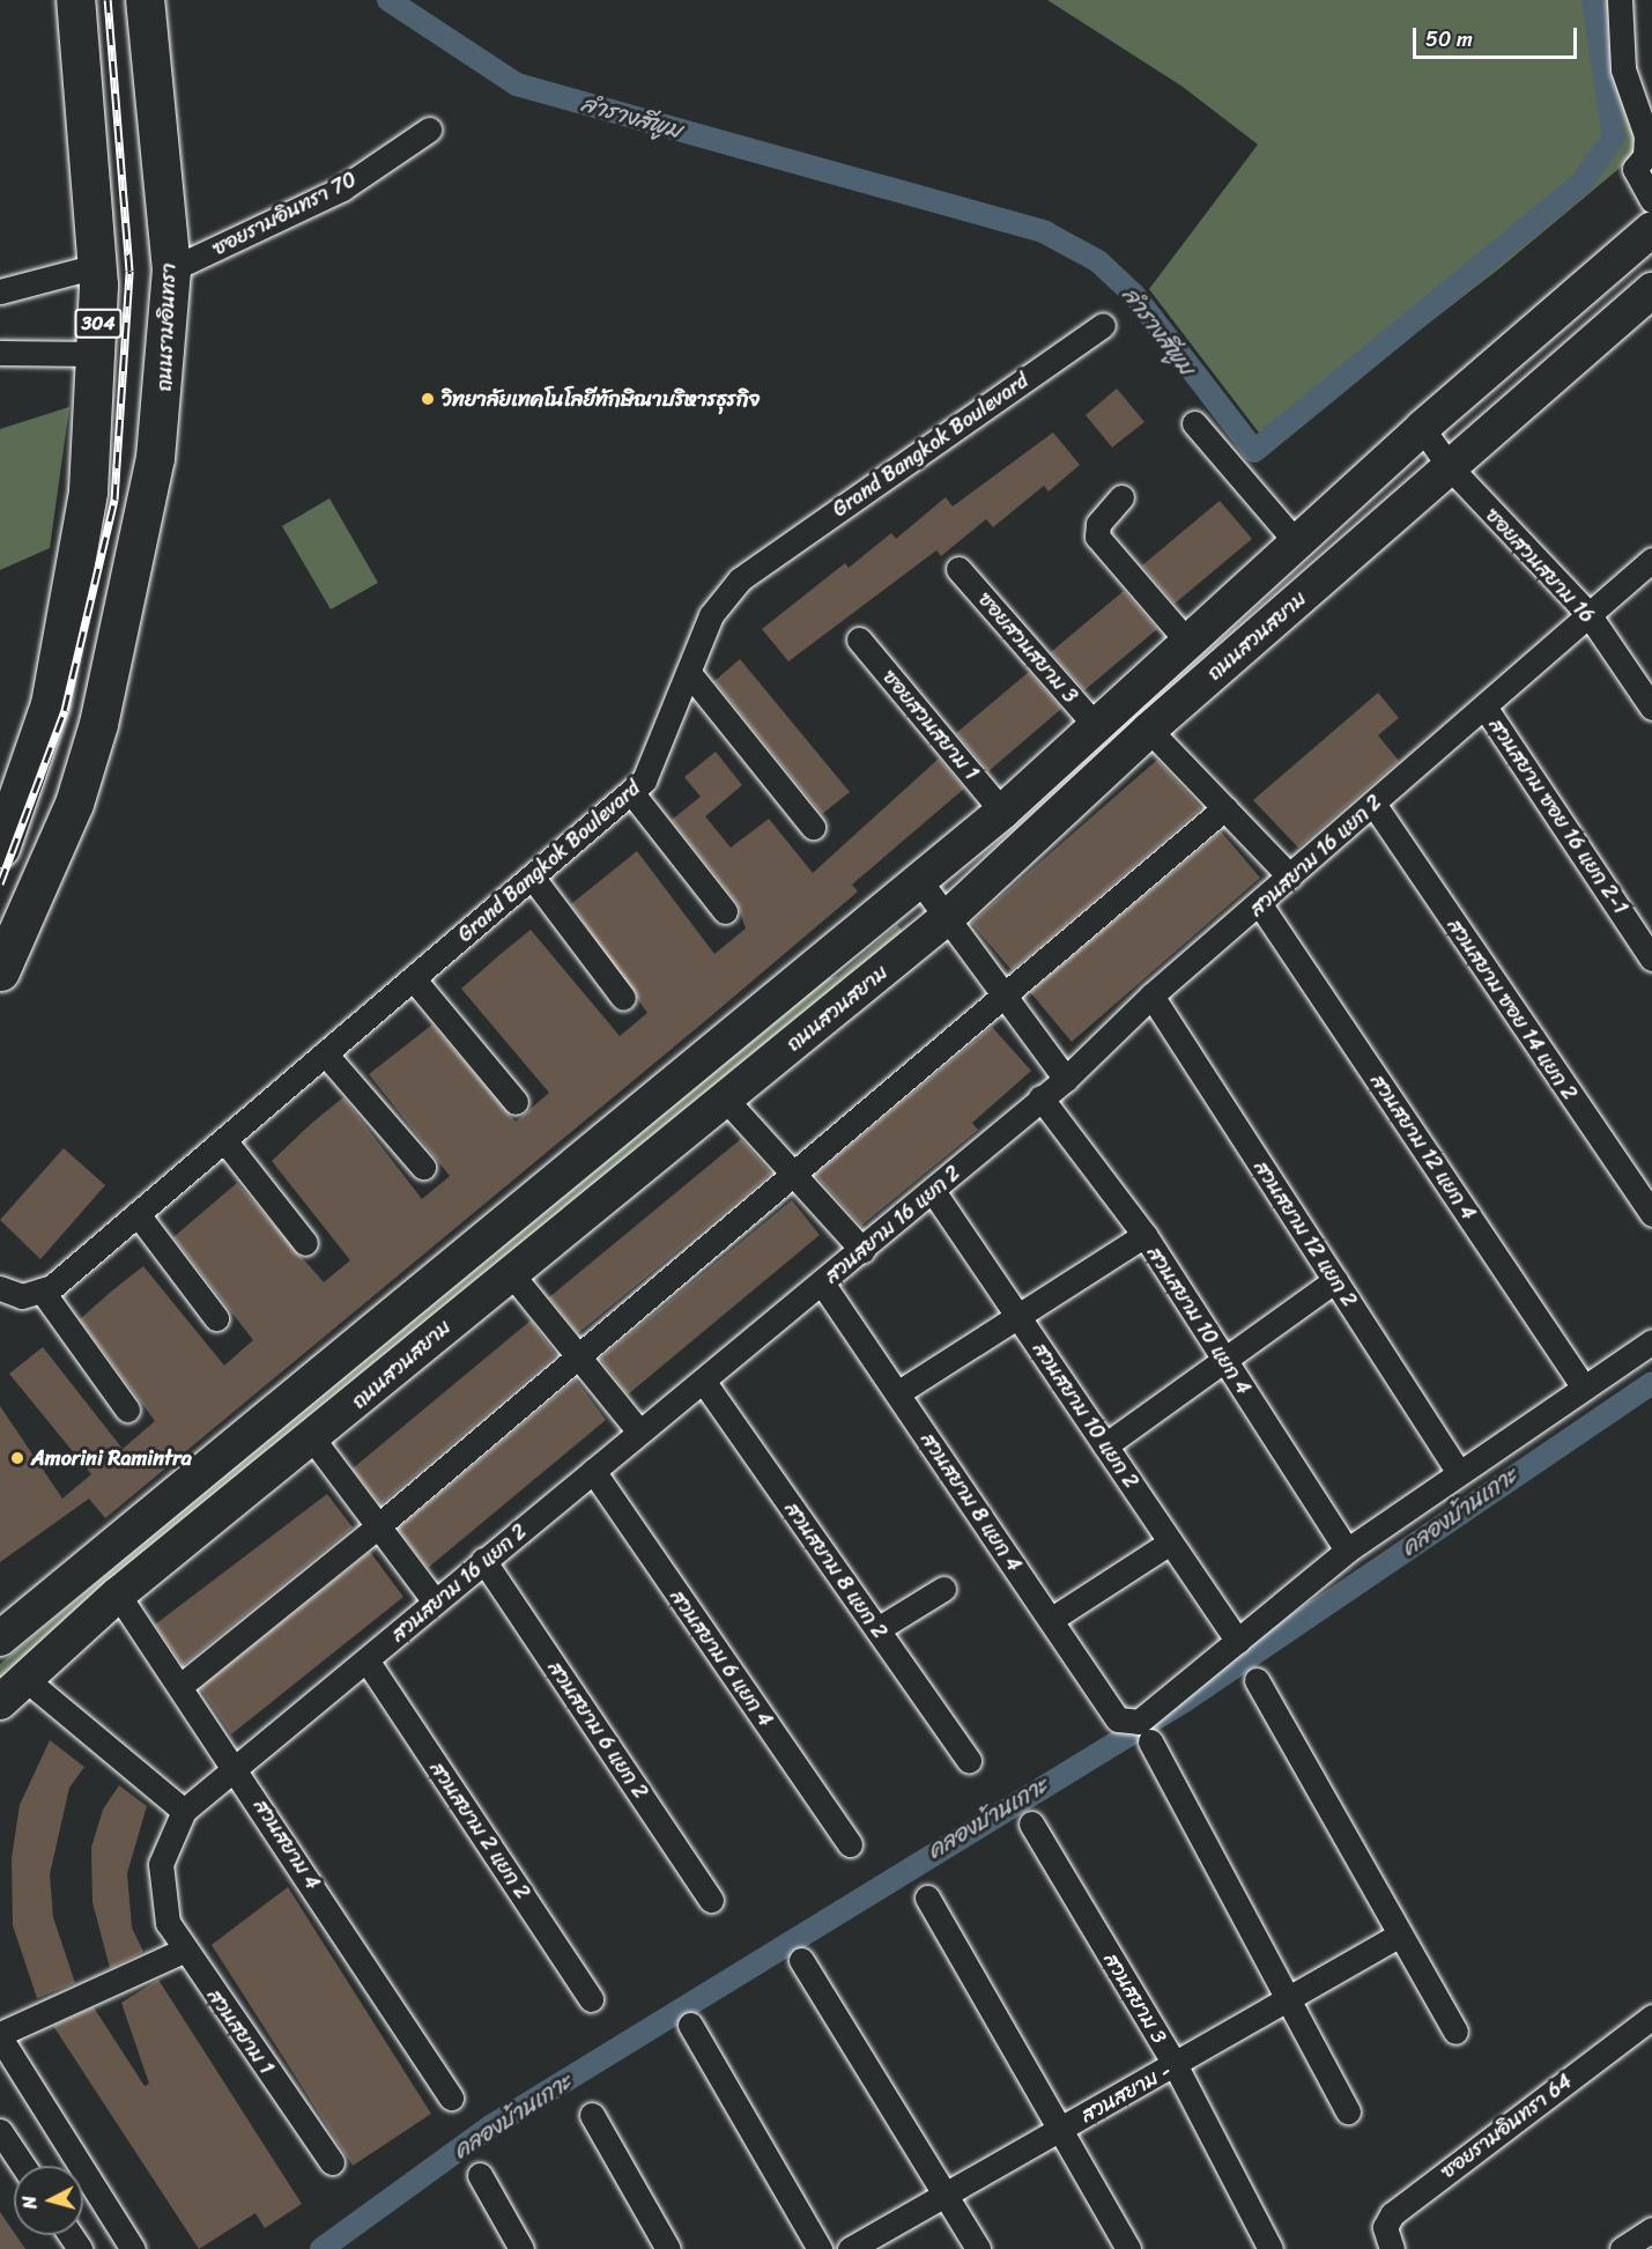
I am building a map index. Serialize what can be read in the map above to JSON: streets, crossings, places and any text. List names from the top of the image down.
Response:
{
  "streets": {
    "highway": ["304", "ถนนรามอินทรา"],
    "street": [
      "ซอยรามอินทรา 70",
      "Grand Bangkok Boulevard",
      "ซอยสวนสยาม 16",
      "ถนนสวนสยาม",
      "ซอยสวนสยาม 3",
      "ซอยสวนสยาม 1",
      "สวนสยาม ซอย 16 แยก 2-1",
      "สวนสยาม 16 แยก 2",
      "สวนสยาม ซอย 14 แยก 2",
      "สวนสยาม 12 แยก 4",
      "สวนสยาม 12 แยก 2",
      "สวนสยาม 10 แยก 4",
      "สวนสยาม 10 แยก 2",
      "สวนสยาม 8 แยก 4",
      "สวนสยาม 8 แยก 2",
      "สวนสยาม 6 แยก 4",
      "สวนสยาม 6 แยก 2",
      "สวนสยาม 2 แยก 2",
      "สวนสยาม 4",
      "สวนสยาม 3",
      "สวนสยาม 1",
      "สวนสยาม -",
      "ซอยรามอินทรา 64"
    ]
  },
  "crossings": [
    ["ซอยรามอินทรา 70", "ถนนรามอินทรา"],
    ["ซอยสวนสยาม 16", "ถนนสวนสยาม"],
    ["ซอยสวนสยาม 16", "สวนสยาม 16 แยก 2"],
    ["ถนนสวนสยาม", "ซอยสวนสยาม 3"],
    ["ถนนสวนสยาม", "ซอยสวนสยาม 1"],
    ["ถนนสวนสยาม", "สวนสยาม 4"],
    ["สวนสยาม ซอย 16 แยก 2-1", "สวนสยาม 16 แยก 2"],
    ["สวนสยาม 16 แยก 2", "สวนสยาม ซอย 14 แยก 2"],
    ["สวนสยาม 16 แยก 2", "สวนสยาม 12 แยก 4"],
    ["สวนสยาม 16 แยก 2", "สวนสยาม 12 แยก 2"],
    ["สวนสยาม 16 แยก 2", "สวนสยาม 10 แยก 4"],
    ["สวนสยาม 16 แยก 2", "สวนสยาม 10 แยก 2"],
    ["สวนสยาม 16 แยก 2", "สวนสยาม 8 แยก 4"],
    ["สวนสยาม 16 แยก 2", "สวนสยาม 8 แยก 2"],
    ["สวนสยาม 16 แยก 2", "สวนสยาม 6 แยก 4"],
    ["สวนสยาม 16 แยก 2", "สวนสยาม 6 แยก 2"],
    ["สวนสยาม 16 แยก 2", "สวนสยาม 2 แยก 2"],
    ["สวนสยาม 16 แยก 2", "สวนสยาม 4"],
    ["สวนสยาม 16 แยก 2", "สวนสยาม 1"],
    ["สวนสยาม 10 แยก 2", "สวนสยาม 8 แยก 4"],
    ["สวนสยาม 3", "สวนสยาม -"]
  ],
  "water": ["ลำรางสีพูม", "คลองบ้านเกาะ"],
  "places": ["วิทยาลัยเทคโนโลยีทักษิณาบริหารธุรกิจ", "Amorini Ramintra"],
  "scale_bar": "50 m",
  "north": "left"
}
